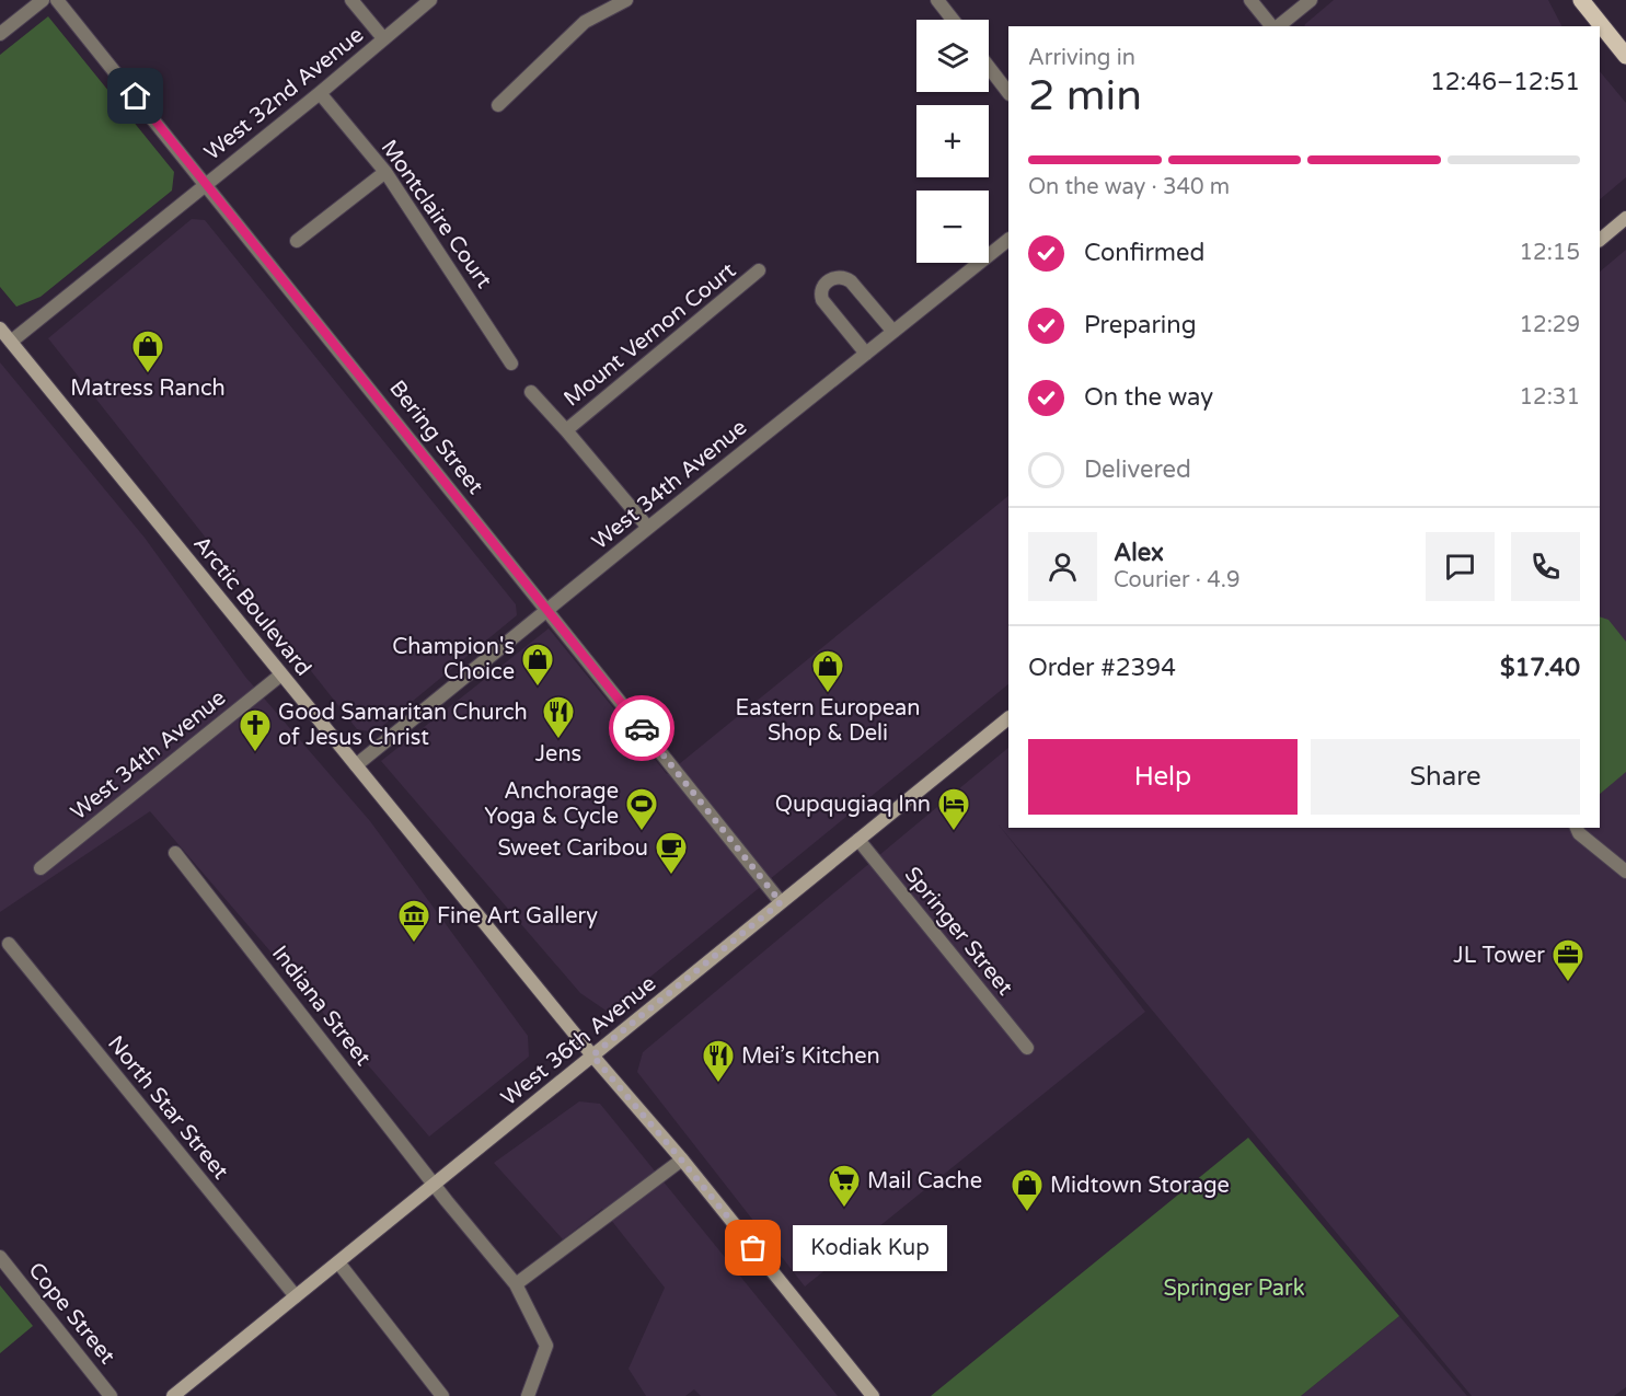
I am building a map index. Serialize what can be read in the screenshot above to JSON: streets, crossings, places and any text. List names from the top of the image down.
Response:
{
  "streets": {
    "main road": ["Arctic Boulevard", "West 36th Avenue"],
    "street": [
      "West 32nd Avenue",
      "Montclaire Court",
      "Mount Vernon Court",
      "Bering Street",
      "West 34th Avenue",
      "Springer Street",
      "Indiana Street",
      "North Star Street",
      "Cope Street"
    ]
  },
  "crossings": [
    ["West 32nd Avenue", "Montclaire Court"],
    ["West 32nd Avenue", "Bering Street"],
    ["West 32nd Avenue", "Arctic Boulevard"],
    ["Mount Vernon Court", "West 34th Avenue"],
    ["Bering Street", "West 34th Avenue"],
    ["Bering Street", "West 36th Avenue"],
    ["West 34th Avenue", "Arctic Boulevard"],
    ["Arctic Boulevard", "West 36th Avenue"],
    ["Springer Street", "West 36th Avenue"],
    ["Indiana Street", "West 36th Avenue"],
    ["West 36th Avenue", "North Star Street"]
  ],
  "parks": ["Springer Park"],
  "places": {
    "shop": [
      "Matress Ranch",
      "Champion's Choice",
      "Eastern European Shop & Deli",
      "Midtown Storage"
    ],
    "restaurant": ["Jens", "Mei’s Kitchen"],
    "church": ["Good Samaritan Church of Jesus Christ"],
    "sports": ["Anchorage Yoga & Cycle"],
    "hotel": ["Qupqugiaq Inn"],
    "cafe": ["Sweet Caribou"],
    "museum": ["Fine Art Gallery"],
    "office": ["JL Tower"],
    "supermarket": ["Mail Cache"],
    "other": ["Kodiak Kup"]
  },
  "page": {
    "map_buttons": ["+", "−"],
    "heading": ["2 min", "Arriving in", "12:46–12:51"],
    "panel": [
      "Alex",
      "Courier · 4.9",
      "Order #2394",
      "$17.40"
    ],
    "bar": "On the way · 340 m",
    "list": [
      ["Confirmed", "12:15"],
      ["Preparing", "12:29"],
      ["On the way", "12:31"],
      "Delivered"
    ],
    "buttons": ["Help", "Share"],
    "bubble": "Kodiak Kup"
  }
}
